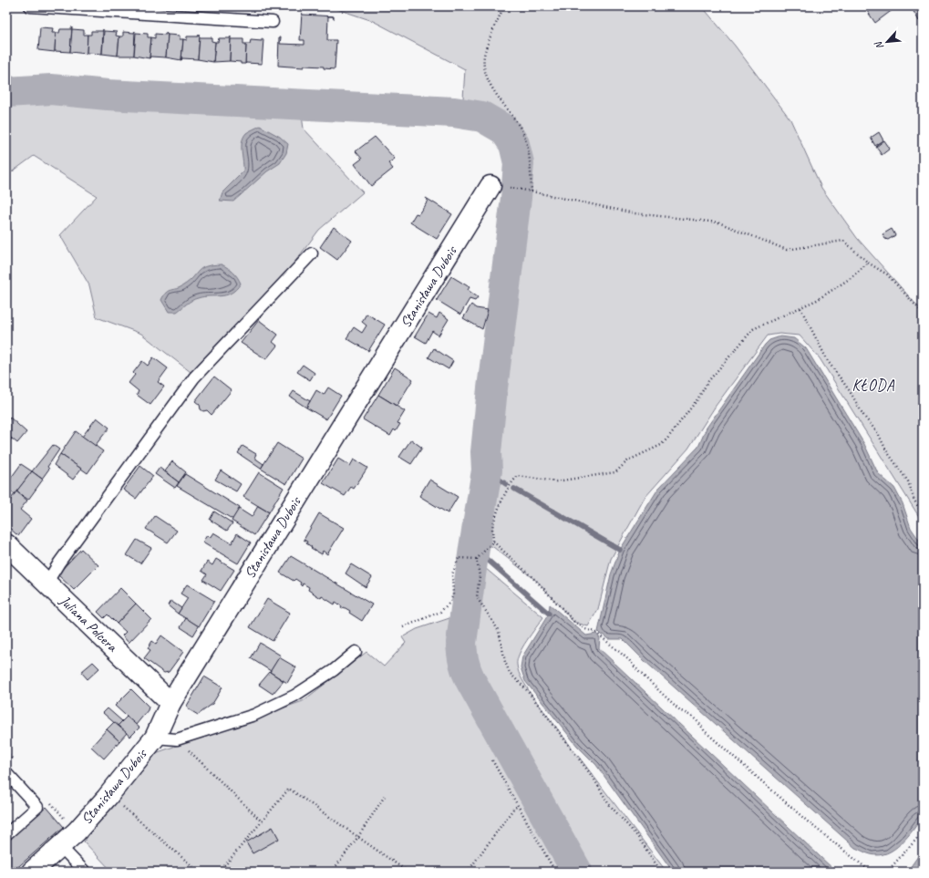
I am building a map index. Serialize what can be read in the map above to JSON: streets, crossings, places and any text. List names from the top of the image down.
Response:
{
  "streets": {
    "street": ["Stanisława Dubois", "Juliana Polcera"]
  },
  "crossings": [
    ["Stanisława Dubois", "Juliana Polcera"]
  ],
  "districts": ["KŁODA"],
  "north": "bottom left"
}
